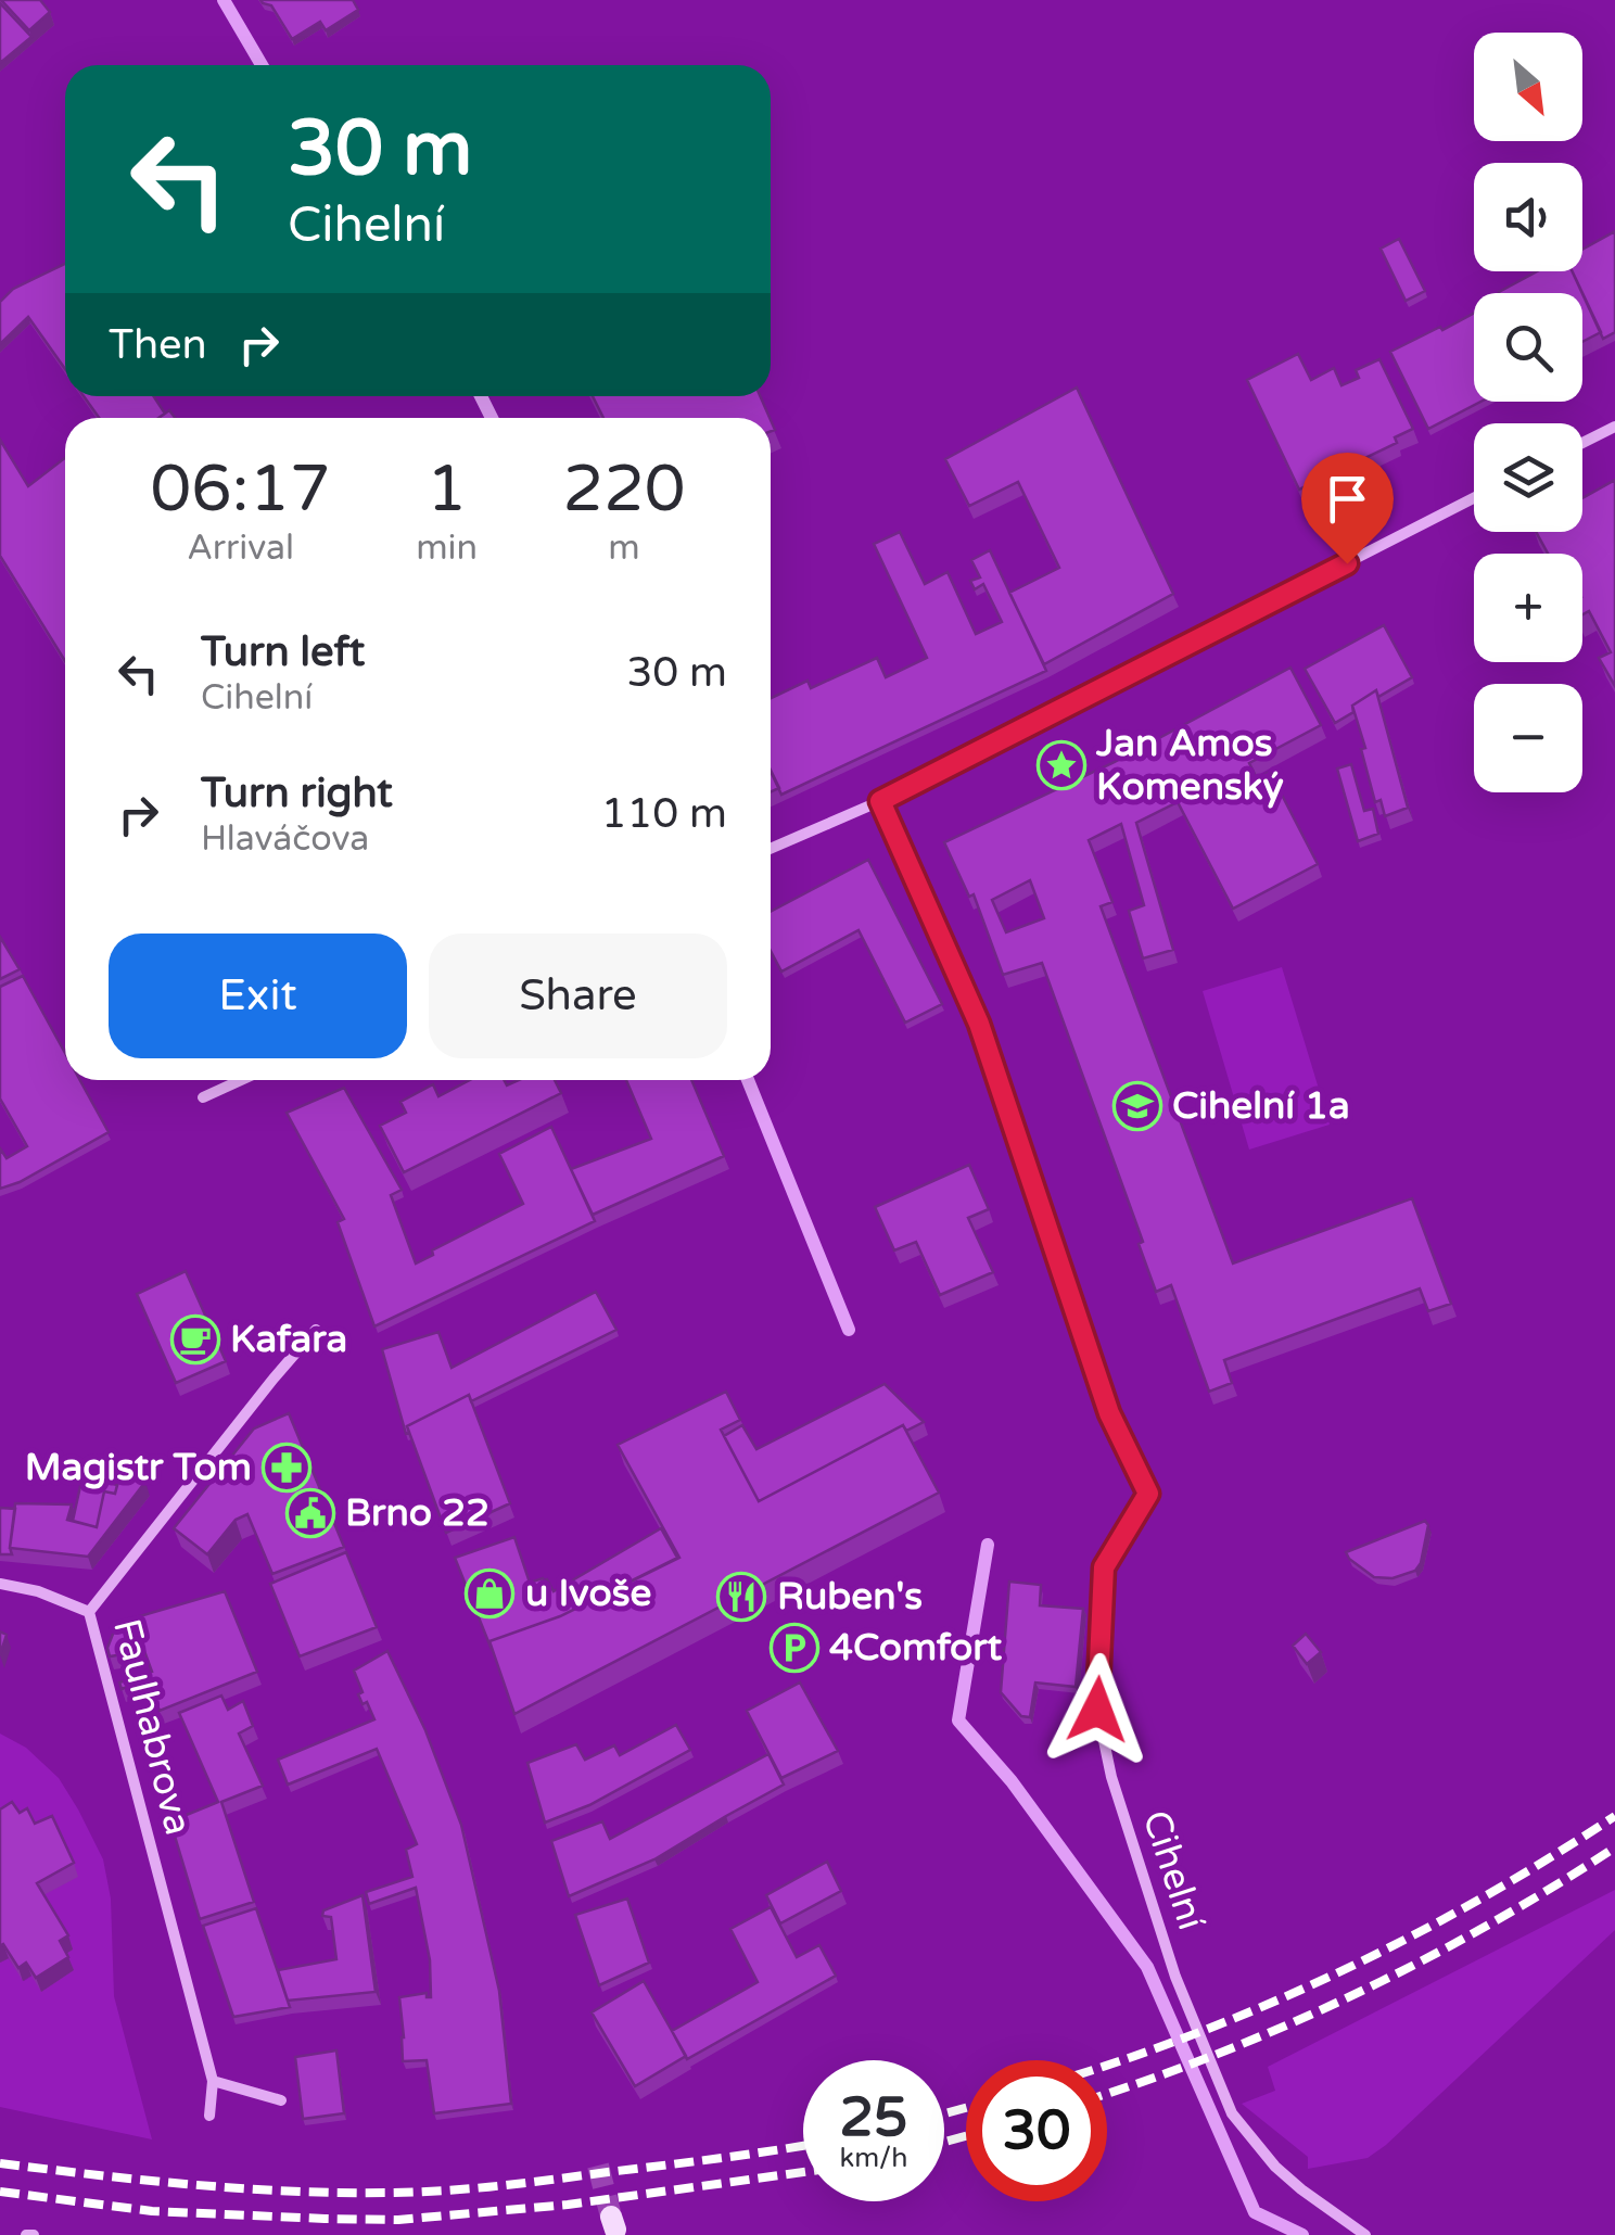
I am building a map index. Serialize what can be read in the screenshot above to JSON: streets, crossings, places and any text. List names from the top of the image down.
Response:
{
  "streets": {
    "street": ["Faulhabrova", "Cihelní"]
  },
  "places": {
    "place": ["Jan Amos Komenský"],
    "school or university": ["Cihelní 1a"],
    "cafe": ["Kafara"],
    "pharmacy": ["Magistr Tom"],
    "public building": ["Brno 22"],
    "shop": ["u Ivoše"],
    "restaurant": ["Ruben's"],
    "parking": ["4Comfort"]
  },
  "north": "bottom right",
  "page": {
    "map_buttons": ["+", "−"],
    "turn": ["30 m", "Cihelní"],
    "then": "Then",
    "eta": [
      "06:17",
      "Arrival",
      "1",
      "min",
      "220",
      "m"
    ],
    "list": [
      {
        "name": "Turn left",
        "note": "Cihelní",
        "value": "30 m"
      },
      {
        "name": "Turn right",
        "note": "Hlaváčova",
        "value": "110 m"
      }
    ],
    "buttons": ["Exit", "Share"],
    "speed": "25 km/h",
    "limit": "30"
  }
}
